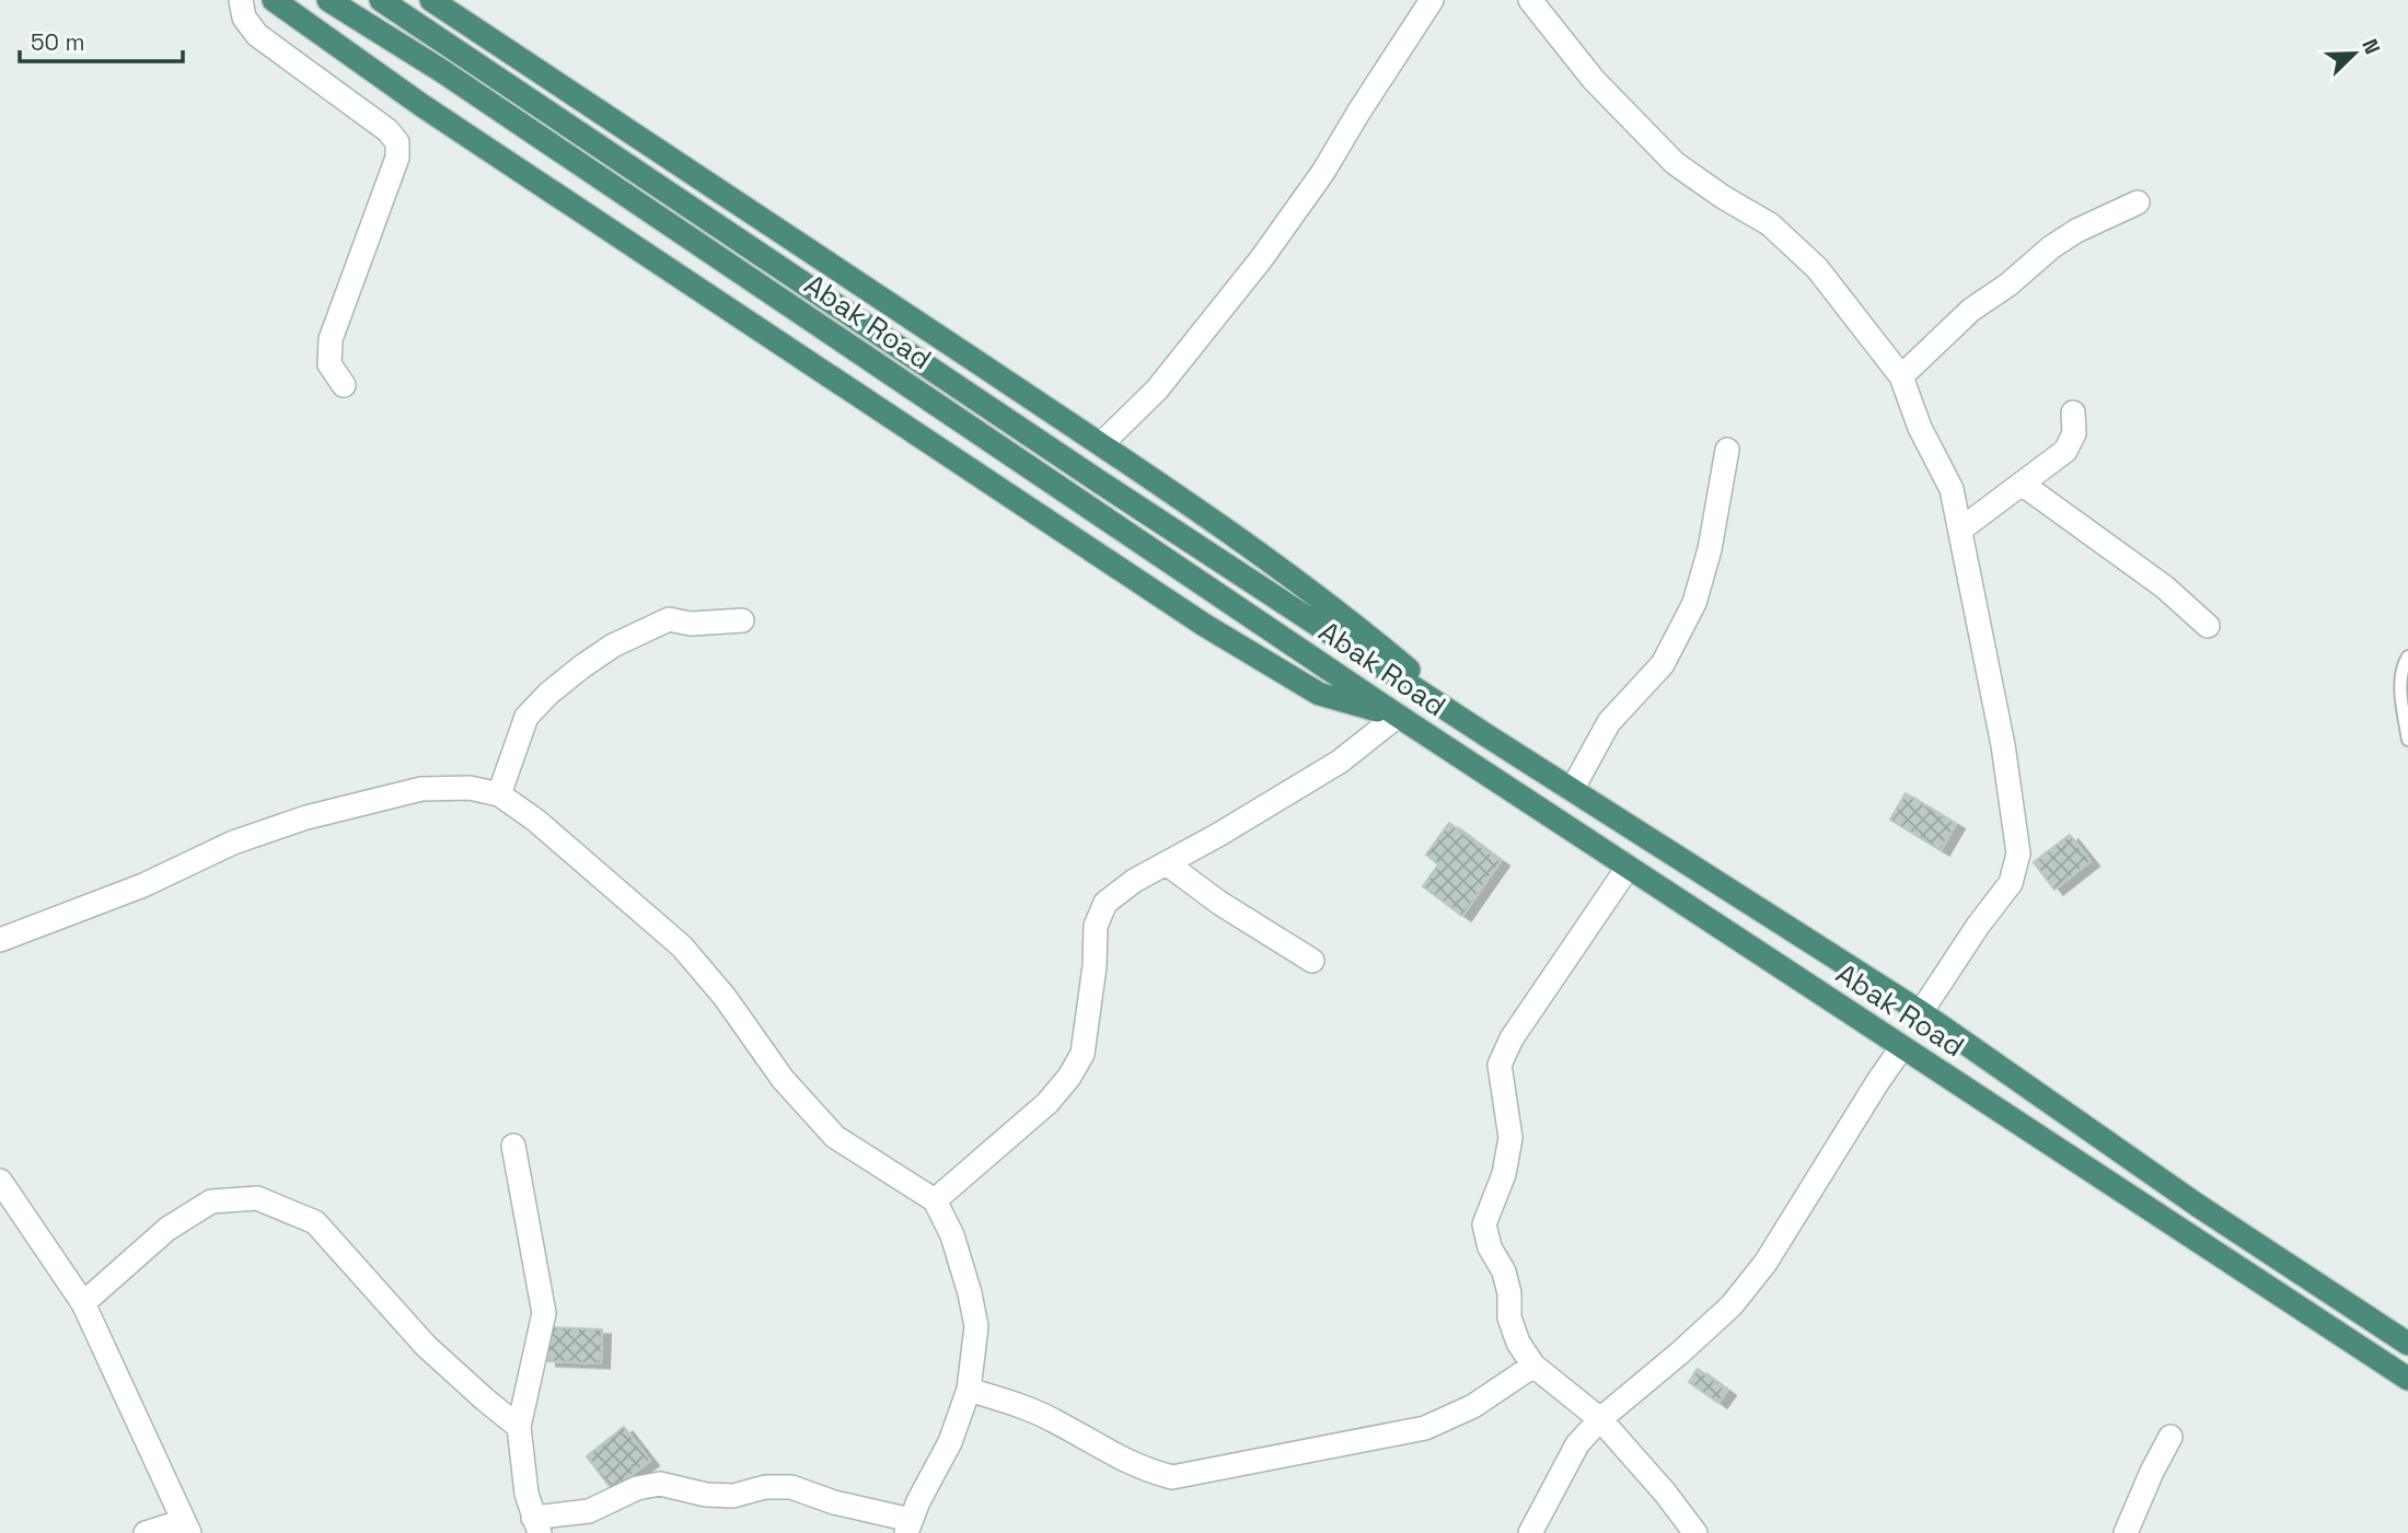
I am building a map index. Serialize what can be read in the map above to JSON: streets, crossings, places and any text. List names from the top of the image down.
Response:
{
  "streets": {
    "highway": ["Abak Road"]
  },
  "scale_bar": "50 m",
  "north": "top right"
}
